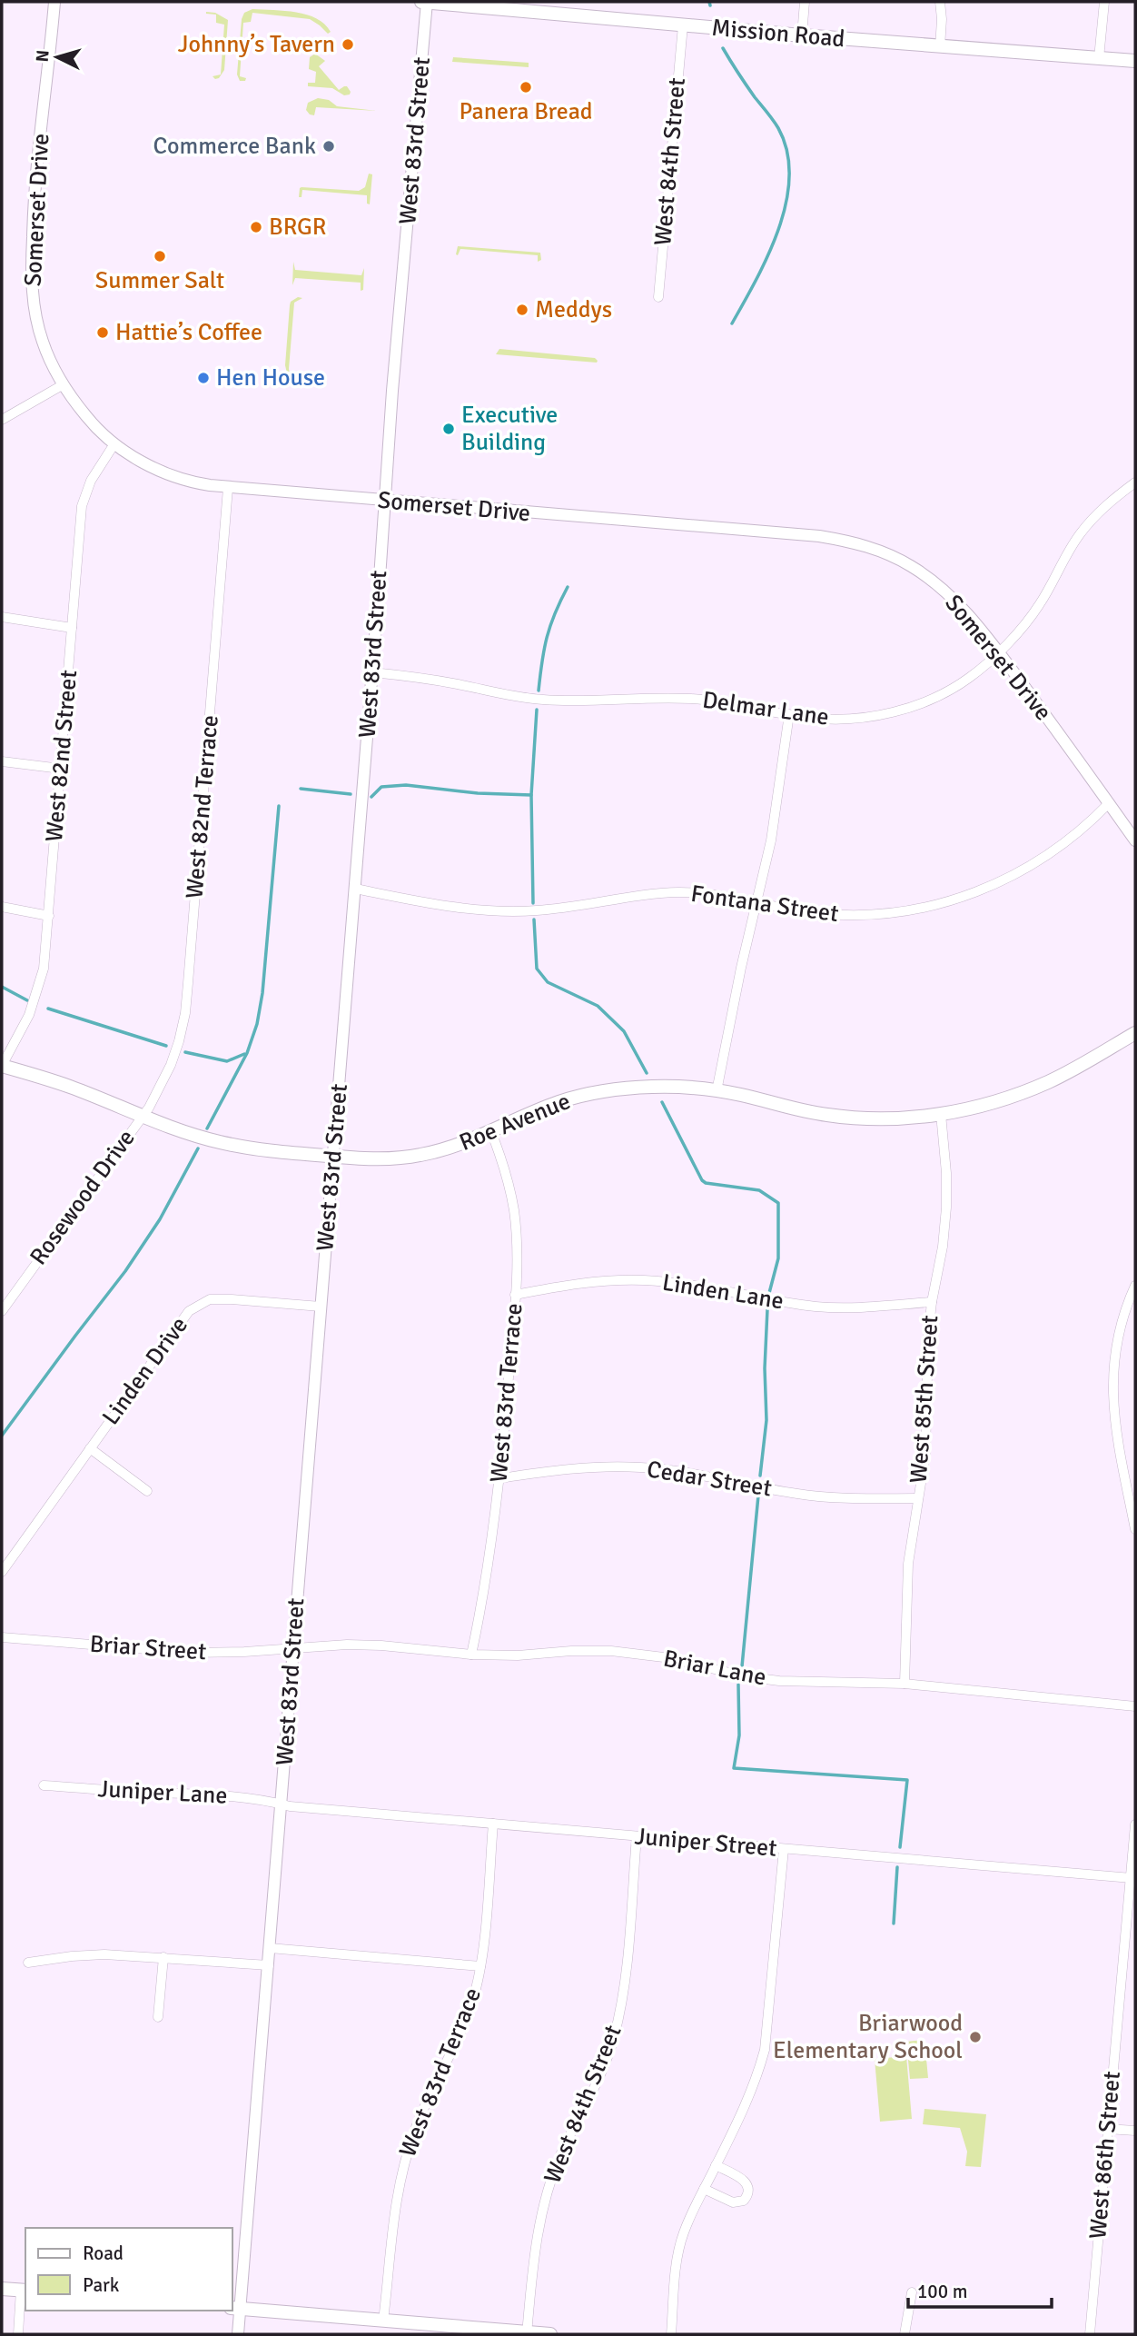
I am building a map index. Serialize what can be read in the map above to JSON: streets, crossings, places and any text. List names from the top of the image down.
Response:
{
  "streets": {
    "main road": ["Mission Road", "Roe Avenue"],
    "street": [
      "West 83rd Street",
      "West 84th Street",
      "Somerset Drive",
      "Delmar Lane",
      "West 82nd Street",
      "West 82nd Terrace",
      "Fontana Street",
      "Rosewood Drive",
      "Linden Lane",
      "Linden Drive",
      "West 83rd Terrace",
      "West 85th Street",
      "Cedar Street",
      "Briar Street",
      "Briar Lane",
      "Juniper Lane",
      "Juniper Street",
      "West 86th Street"
    ]
  },
  "crossings": [
    ["Mission Road", "West 83rd Street"],
    ["Mission Road", "West 84th Street"],
    ["West 83rd Street", "Somerset Drive"],
    ["West 83rd Street", "Delmar Lane"],
    ["West 83rd Street", "Fontana Street"],
    ["West 83rd Street", "Roe Avenue"],
    ["West 83rd Street", "Linden Drive"],
    ["West 83rd Street", "Briar Street"],
    ["West 83rd Street", "Briar Lane"],
    ["West 83rd Street", "Juniper Lane"],
    ["West 83rd Street", "Juniper Street"],
    ["West 84th Street", "Juniper Street"],
    ["Somerset Drive", "Delmar Lane"],
    ["Somerset Drive", "West 82nd Street"],
    ["Somerset Drive", "West 82nd Terrace"],
    ["Somerset Drive", "Fontana Street"],
    ["West 82nd Street", "Roe Avenue"],
    ["West 82nd Terrace", "Roe Avenue"],
    ["West 82nd Terrace", "Rosewood Drive"],
    ["Roe Avenue", "Rosewood Drive"],
    ["Roe Avenue", "West 83rd Terrace"],
    ["Roe Avenue", "West 85th Street"],
    ["Linden Lane", "West 83rd Terrace"],
    ["Linden Lane", "West 85th Street"],
    ["West 83rd Terrace", "Cedar Street"],
    ["West 83rd Terrace", "Briar Lane"],
    ["West 83rd Terrace", "Juniper Street"],
    ["West 85th Street", "Cedar Street"],
    ["West 85th Street", "Briar Lane"],
    ["Briar Street", "Briar Lane"],
    ["Juniper Lane", "Juniper Street"],
    ["Juniper Street", "West 86th Street"]
  ],
  "places": [
    "Johnny’s Tavern",
    "Panera Bread",
    "Commerce Bank",
    "BRGR",
    "Summer Salt",
    "Meddys",
    "Hattie’s Coffee",
    "Hen House",
    "Executive Building",
    "Briarwood Elementary School"
  ],
  "legend": ["Road", "Park"],
  "scale_bar": "100 m",
  "north": "left"
}
